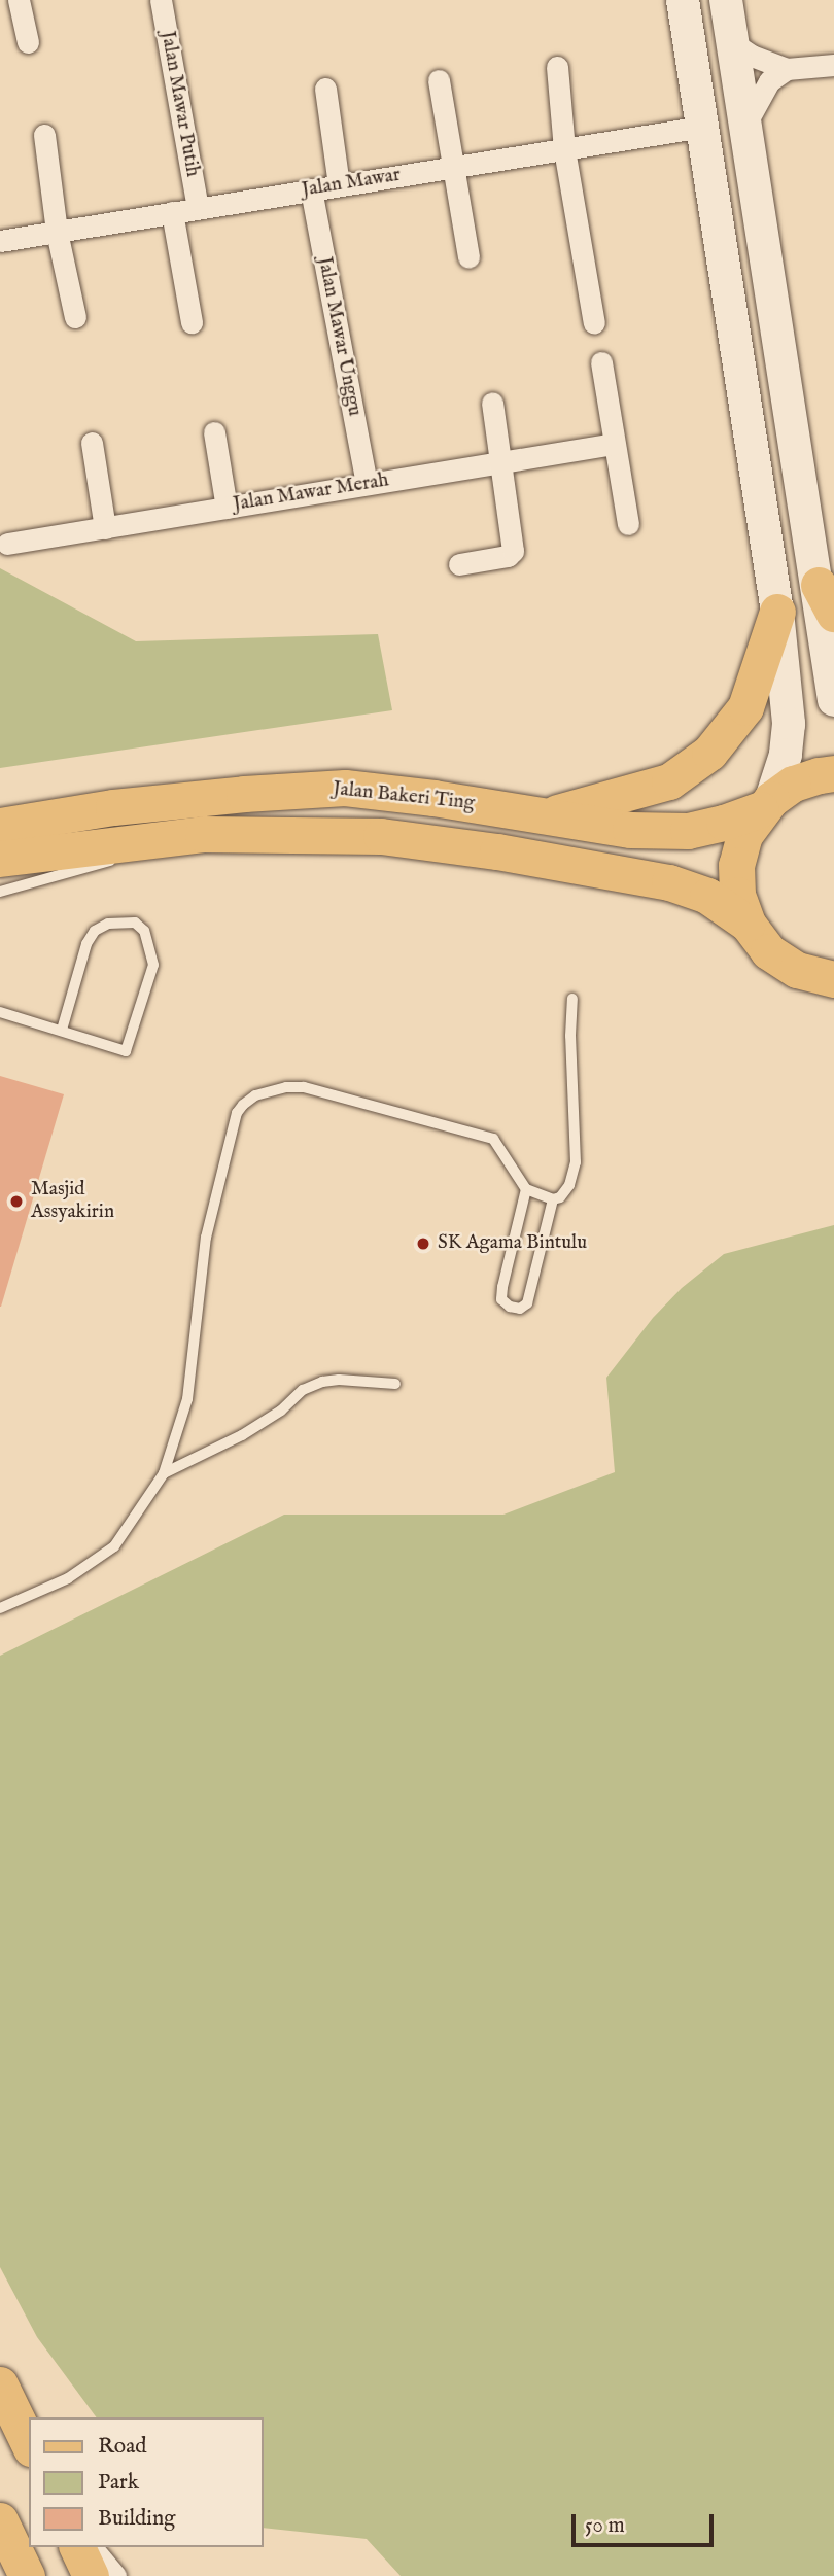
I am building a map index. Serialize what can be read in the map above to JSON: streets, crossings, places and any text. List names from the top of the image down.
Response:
{
  "streets": {
    "main road": ["Jalan Bakeri Ting"],
    "street": [
      "Jalan Mawar Putih",
      "Jalan Mawar",
      "Jalan Mawar Unggu",
      "Jalan Mawar Merah"
    ]
  },
  "crossings": [
    ["Jalan Mawar Putih", "Jalan Mawar"],
    ["Jalan Mawar", "Jalan Mawar Unggu"],
    ["Jalan Mawar Unggu", "Jalan Mawar Merah"]
  ],
  "places": ["Masjid Assyakirin", "SK Agama Bintulu"],
  "legend": ["Road", "Park", "Building"],
  "scale_bar": "50 m"
}
